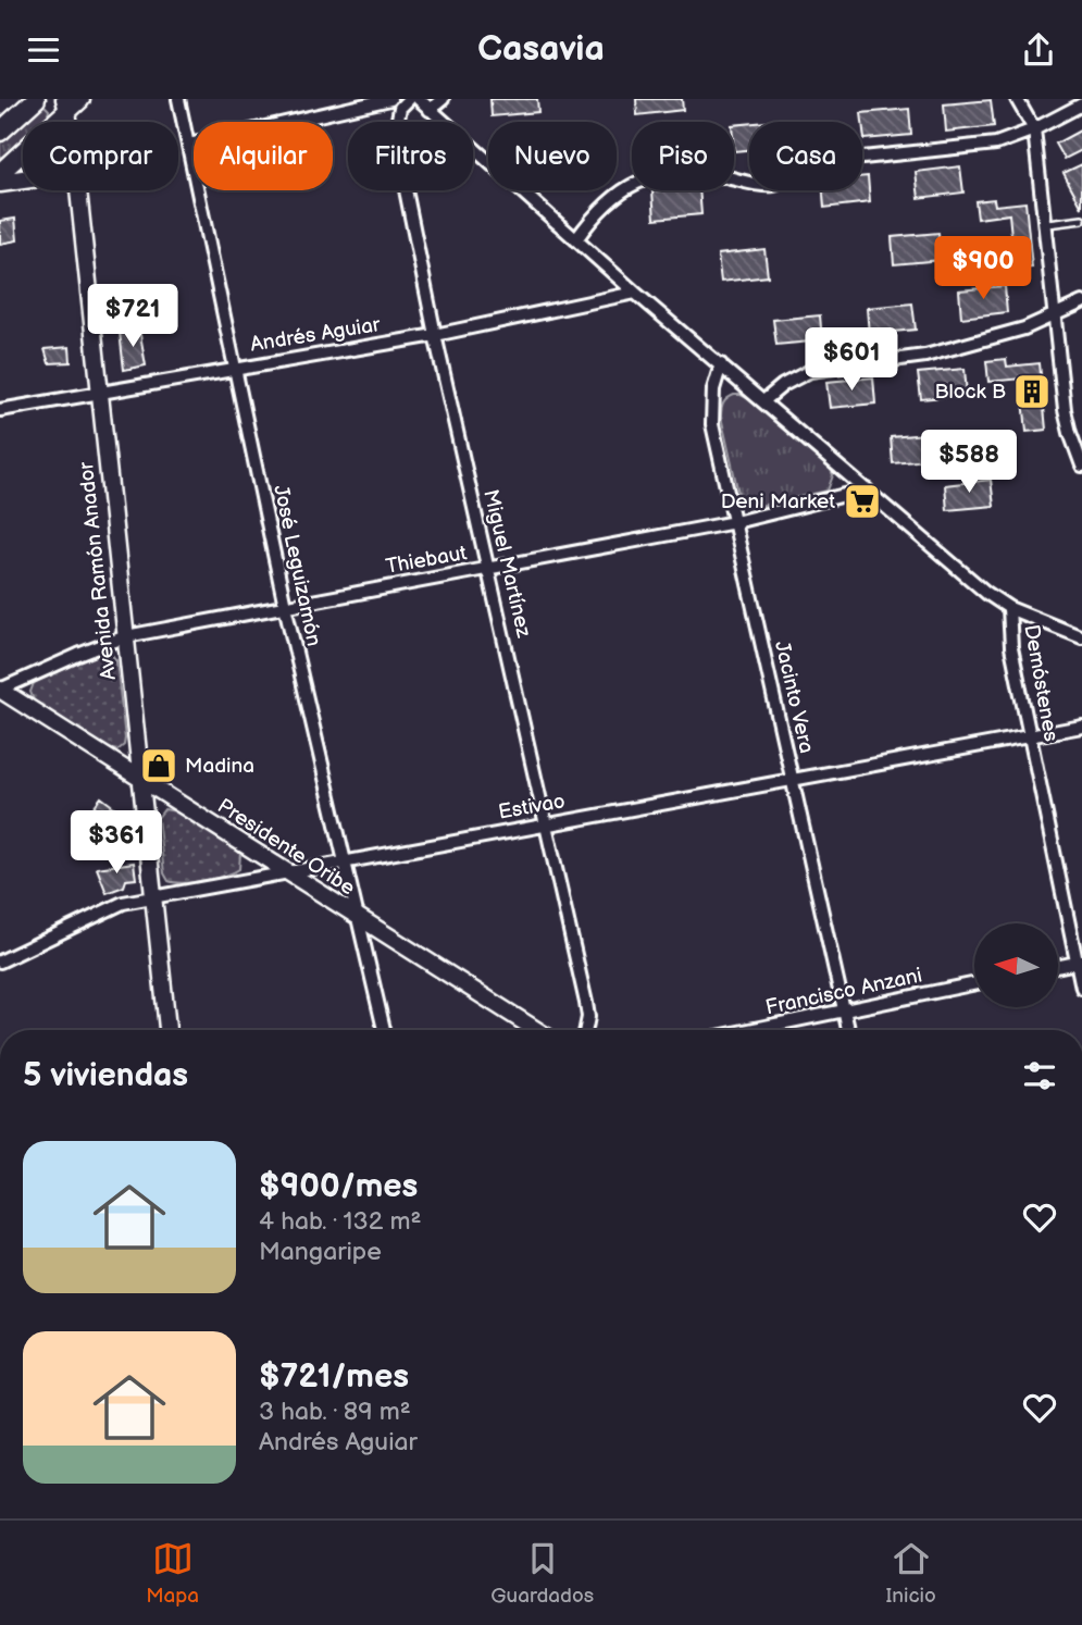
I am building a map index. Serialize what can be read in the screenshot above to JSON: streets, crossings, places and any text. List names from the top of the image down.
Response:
{
  "streets": {
    "street": [
      "Andrés Aguiar",
      "Thiebaut",
      "Miguel Martínez",
      "José Leguizamón",
      "Avenida Ramón Anador",
      "Demóstenes",
      "Jacinto Vera",
      "Estivao",
      "Presidente Oribe",
      "Francisco Anzani"
    ]
  },
  "crossings": [
    ["Andrés Aguiar", "Miguel Martínez"],
    ["Andrés Aguiar", "José Leguizamón"],
    ["Andrés Aguiar", "Avenida Ramón Anador"],
    ["Thiebaut", "Miguel Martínez"],
    ["Thiebaut", "José Leguizamón"],
    ["Thiebaut", "Avenida Ramón Anador"],
    ["Thiebaut", "Jacinto Vera"],
    ["Thiebaut", "Presidente Oribe"],
    ["Miguel Martínez", "Estivao"],
    ["José Leguizamón", "Estivao"],
    ["José Leguizamón", "Presidente Oribe"],
    ["Avenida Ramón Anador", "Estivao"],
    ["Avenida Ramón Anador", "Presidente Oribe"],
    ["Demóstenes", "Estivao"],
    ["Jacinto Vera", "Estivao"],
    ["Jacinto Vera", "Francisco Anzani"],
    ["Estivao", "Presidente Oribe"]
  ],
  "places": {
    "building": ["Block B"],
    "supermarket": ["Deni Market"],
    "shop": ["Madina"]
  },
  "north": "left",
  "page": {
    "header": "Casavia",
    "chip": [
      "Comprar",
      "Alquilar",
      "Filtros",
      "Nuevo",
      "Piso",
      "Casa"
    ],
    "price": [
      "$900",
      "$721",
      "$601",
      "$588",
      "$361"
    ],
    "heading": "5 viviendas",
    "list": [
      {
        "name": "$900/mes",
        "note": "4 hab. · 132 m² · Mangaripe"
      },
      {
        "name": "$721/mes",
        "note": "3 hab. · 89 m² · Andrés Aguiar"
      }
    ],
    "tabs": ["Mapa", "Guardados", "Inicio"]
  }
}
